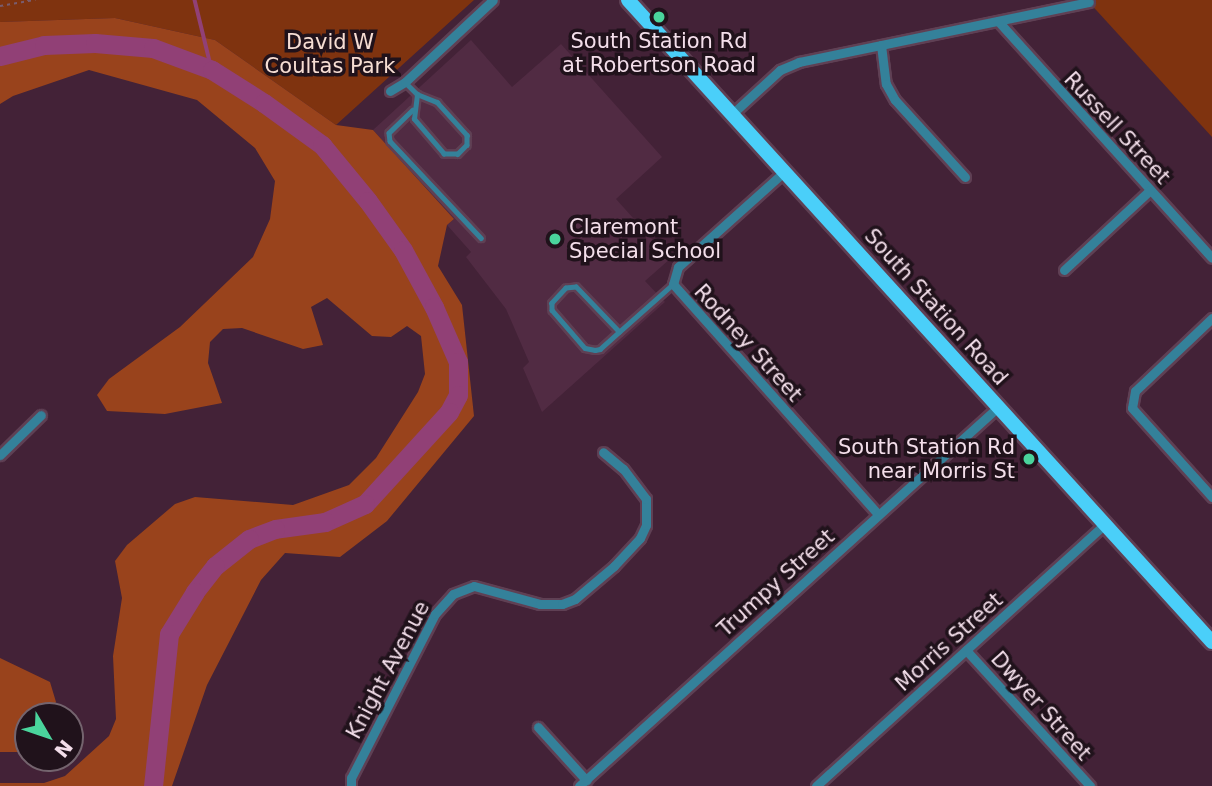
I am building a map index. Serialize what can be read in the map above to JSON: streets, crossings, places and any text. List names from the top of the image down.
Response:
{
  "streets": {
    "main road": ["South Station Road"],
    "street": [
      "Russell Street",
      "Rodney Street",
      "Trumpy Street",
      "Morris Street",
      "Knight Avenue",
      "Dwyer Street"
    ]
  },
  "crossings": [
    ["South Station Road", "Rodney Street"],
    ["South Station Road", "Trumpy Street"],
    ["South Station Road", "Morris Street"],
    ["Rodney Street", "Trumpy Street"],
    ["Morris Street", "Dwyer Street"]
  ],
  "parks": ["David W Coultas Park"],
  "places": ["South Station Rd at Robertson Road", "Claremont Special School", "South Station Rd near Morris St"],
  "north": "bottom right"
}
